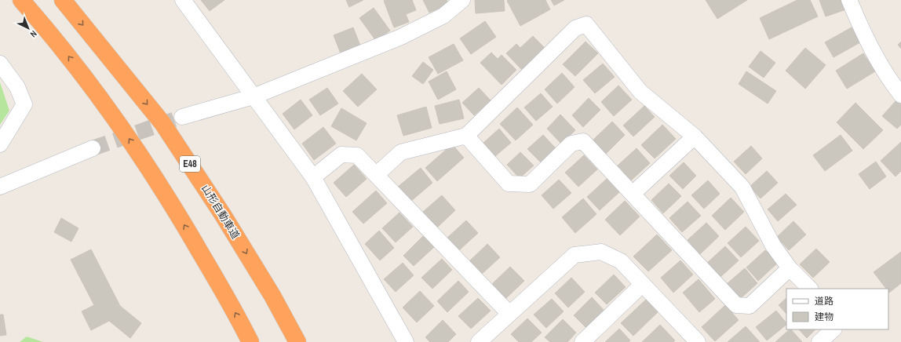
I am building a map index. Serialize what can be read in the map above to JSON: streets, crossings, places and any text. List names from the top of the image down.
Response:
{
  "streets": {
    "highway": ["E48", "山形自動車道"]
  },
  "legend": ["道路", "建物"],
  "north": "bottom right"
}
